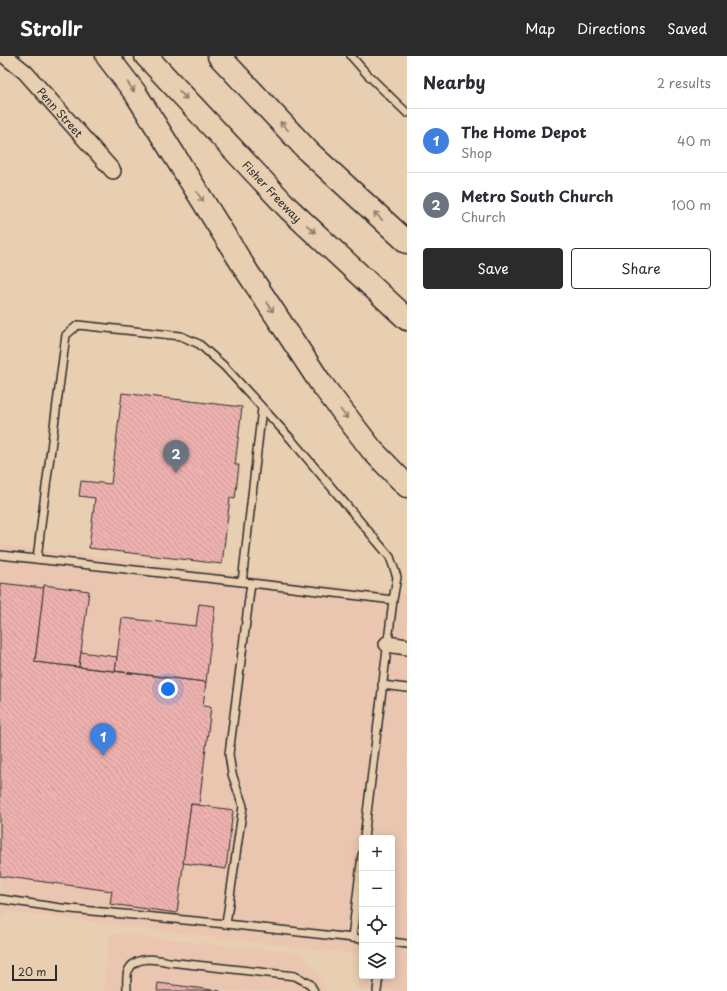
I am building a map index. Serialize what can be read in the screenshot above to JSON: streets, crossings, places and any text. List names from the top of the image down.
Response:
{
  "streets": {
    "highway": ["Fisher Freeway"],
    "street": ["Penn Street"]
  },
  "scale_bar": "20 m",
  "page": {
    "header": "Strollr",
    "nav": ["Map", "Directions", "Saved"],
    "heading": ["Nearby", "2 results"],
    "list": [
      {
        "mark": "1",
        "name": "The Home Depot",
        "note": "Shop",
        "value": "40 m"
      },
      {
        "mark": "2",
        "name": "Metro South Church",
        "note": "Church",
        "value": "100 m"
      }
    ],
    "buttons": ["Save", "Share"],
    "pins": ["2", "1"],
    "map_buttons": ["+", "−"],
    "scale": "20 m"
  }
}
